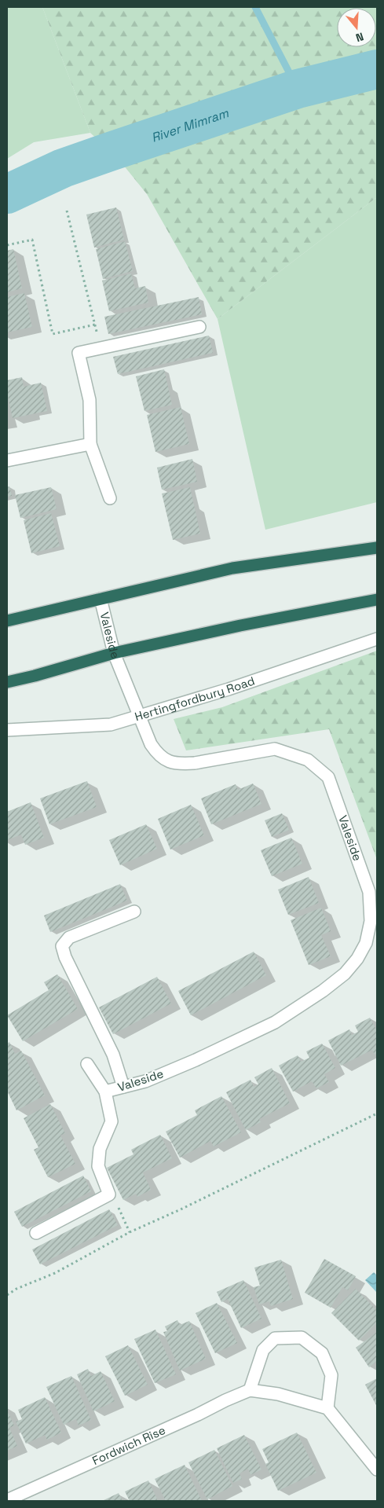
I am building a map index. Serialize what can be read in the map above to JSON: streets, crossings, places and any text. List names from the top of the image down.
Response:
{
  "streets": {
    "street": ["Valeside", "Hertingfordbury Road", "Fordwich Rise"]
  },
  "crossings": [
    ["Valeside", "Hertingfordbury Road"]
  ],
  "water": ["River Mimram"],
  "north": "bottom"
}
